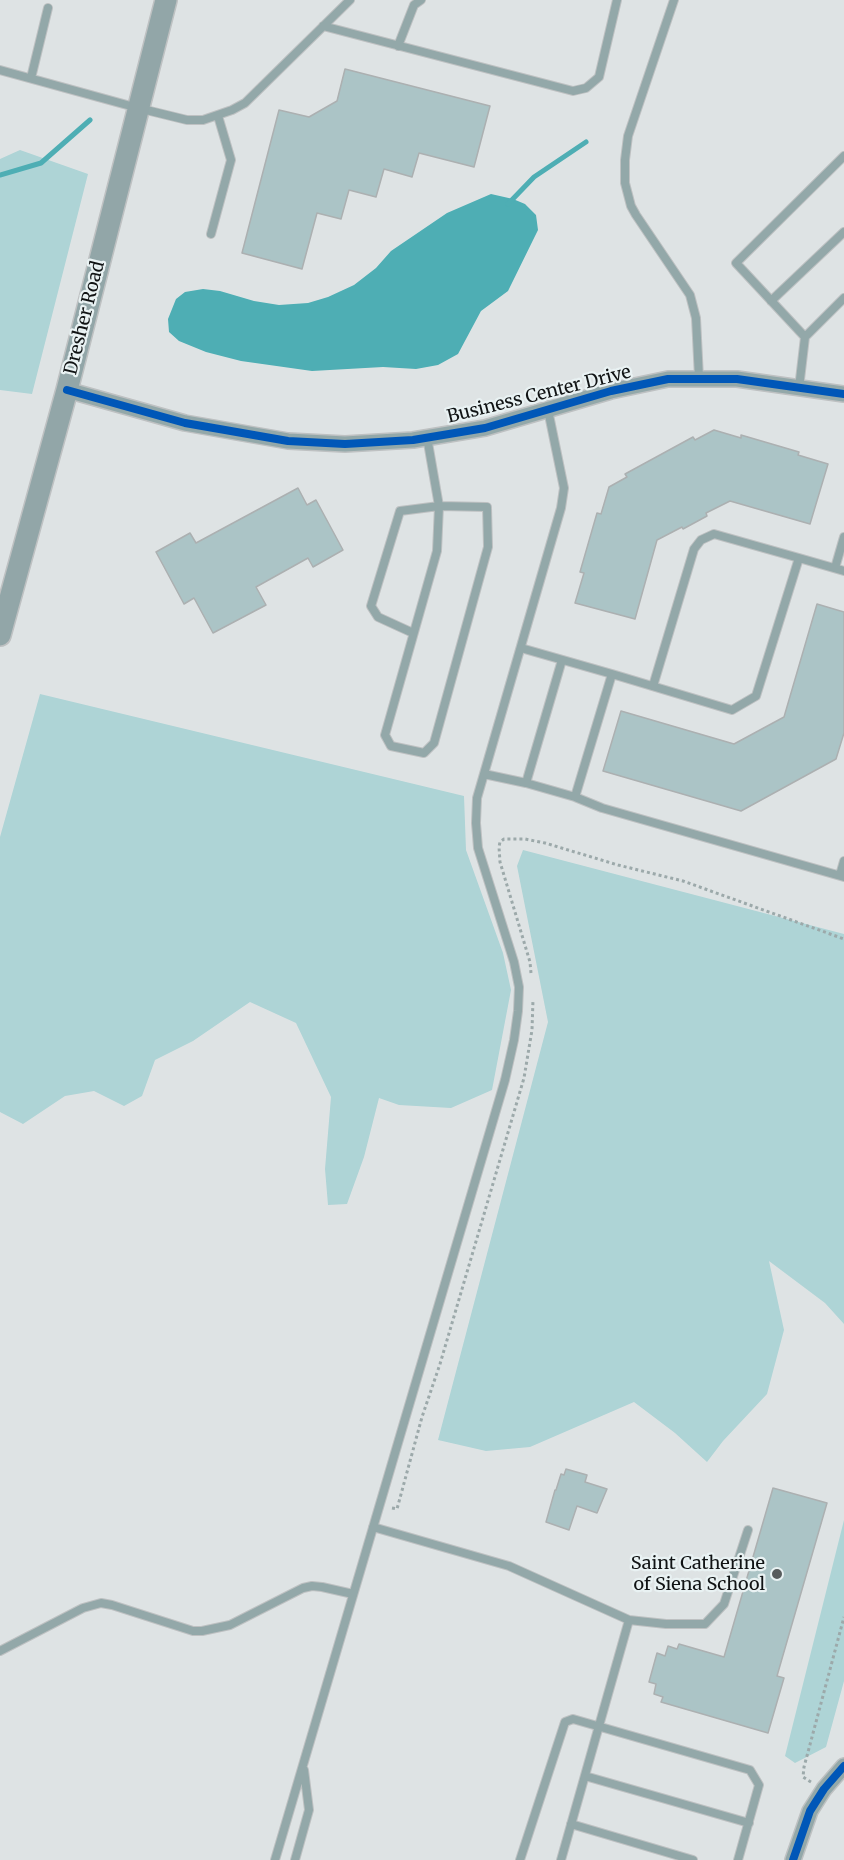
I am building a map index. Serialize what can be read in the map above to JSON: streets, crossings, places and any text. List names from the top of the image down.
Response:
{
  "streets": {
    "main road": ["Dresher Road"],
    "street": ["Business Center Drive"]
  },
  "crossings": [
    ["Dresher Road", "Business Center Drive"]
  ],
  "places": ["Saint Catherine of Siena School"]
}
